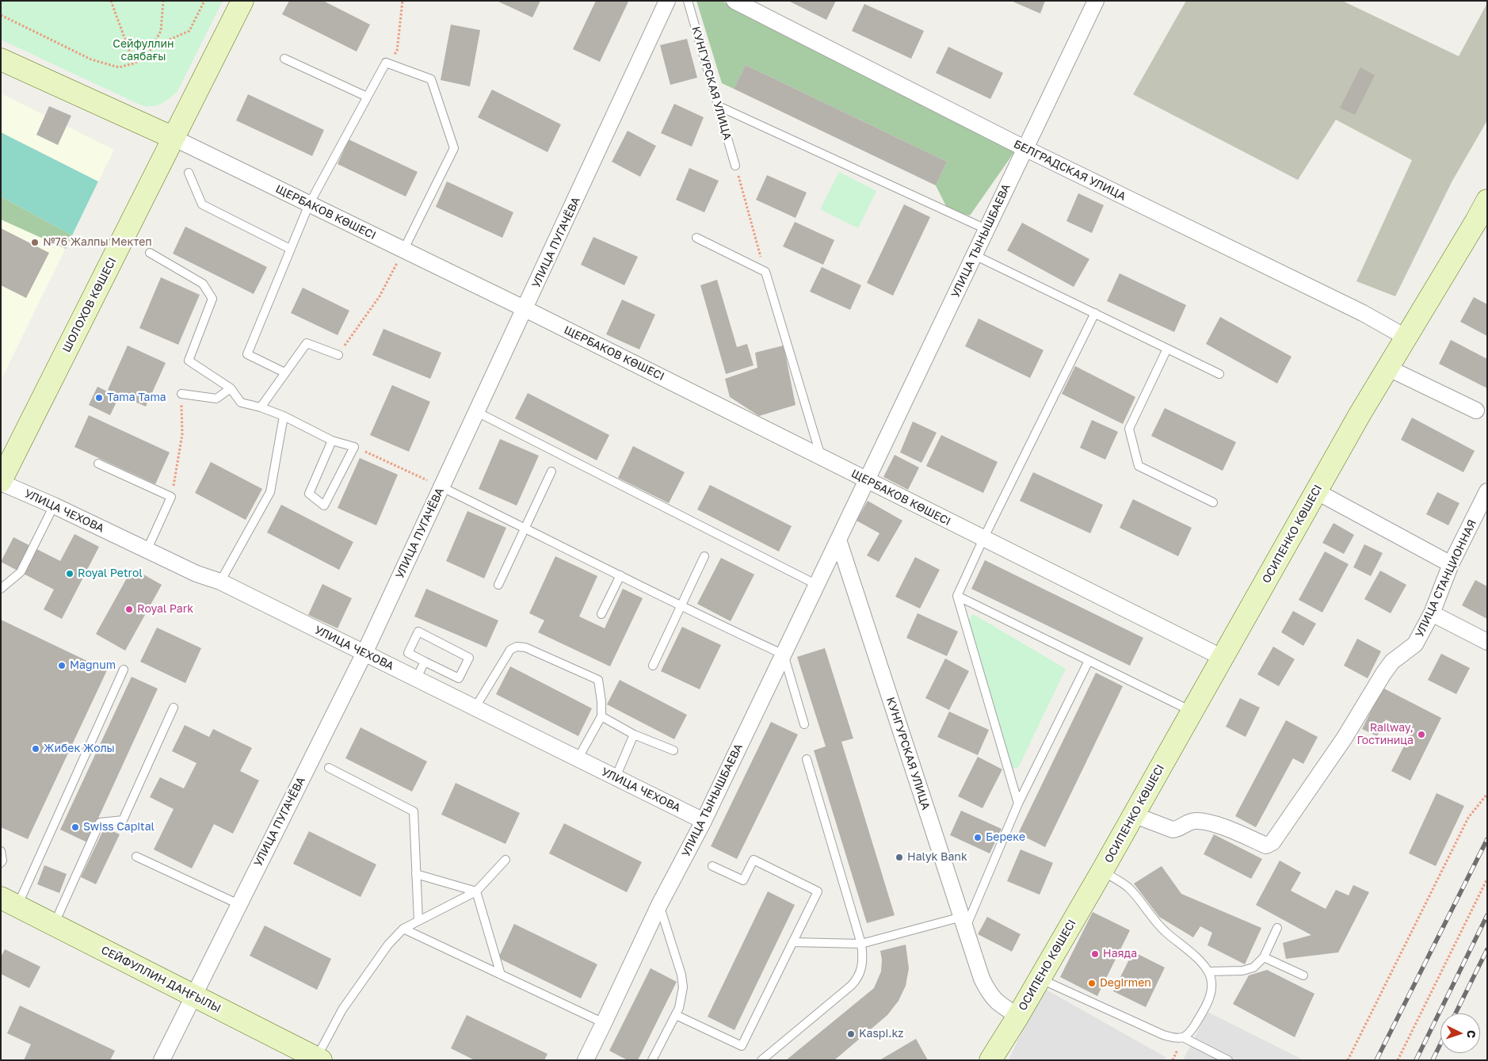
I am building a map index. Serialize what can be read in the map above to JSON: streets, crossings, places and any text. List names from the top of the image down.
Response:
{
  "streets": {
    "main road": [
      "ЩЕРБАКОВ КӨШЕСІ",
      "ШОЛОХОВ КӨШЕСІ",
      "ОСИПЕНКО КӨШЕСІ",
      "ОСИПЕНО КӨШЕСІ",
      "СЕЙФУЛЛИН ДАҢҒЫЛЫ"
    ],
    "street": [
      "КУНГУРСКАЯ УЛИЦА",
      "БЕЛГРАДСКАЯ УЛИЦА",
      "УЛИЦА ТЫНЫШБАЕВА",
      "УЛИЦА ПУГАЧЁВА",
      "УЛИЦА ЧЕХОВА",
      "УЛИЦА СТАНЦИОННАЯ"
    ]
  },
  "crossings": [
    ["КУНГУРСКАЯ УЛИЦА", "УЛИЦА ТЫНЫШБАЕВА"],
    ["КУНГУРСКАЯ УЛИЦА", "ОСИПЕНО КӨШЕСІ"],
    ["БЕЛГРАДСКАЯ УЛИЦА", "УЛИЦА ТЫНЫШБАЕВА"],
    ["БЕЛГРАДСКАЯ УЛИЦА", "ОСИПЕНКО КӨШЕСІ"],
    ["ЩЕРБАКОВ КӨШЕСІ", "УЛИЦА ТЫНЫШБАЕВА"],
    ["ЩЕРБАКОВ КӨШЕСІ", "УЛИЦА ПУГАЧЁВА"],
    ["ЩЕРБАКОВ КӨШЕСІ", "ШОЛОХОВ КӨШЕСІ"],
    ["ЩЕРБАКОВ КӨШЕСІ", "ОСИПЕНКО КӨШЕСІ"],
    ["УЛИЦА ТЫНЫШБАЕВА", "УЛИЦА ЧЕХОВА"],
    ["УЛИЦА ПУГАЧЁВА", "УЛИЦА ЧЕХОВА"],
    ["УЛИЦА ПУГАЧЁВА", "СЕЙФУЛЛИН ДАҢҒЫЛЫ"],
    ["ШОЛОХОВ КӨШЕСІ", "УЛИЦА ЧЕХОВА"],
    ["ОСИПЕНКО КӨШЕСІ", "УЛИЦА СТАНЦИОННАЯ"],
    ["ОСИПЕНКО КӨШЕСІ", "ОСИПЕНО КӨШЕСІ"]
  ],
  "parks": ["Сейфуллин саябағы"],
  "places": [
    "№76 Жалпы Мектеп",
    "Tama Tama",
    "Royal Petrol",
    "Royal Park",
    "Magnum",
    "Railway, Гостиница",
    "Жибек Жолы",
    "Swiss Capital",
    "Береке",
    "Halyk Bank",
    "Наяда",
    "Degirmen",
    "Kaspi.kz"
  ],
  "north": "right"
}
